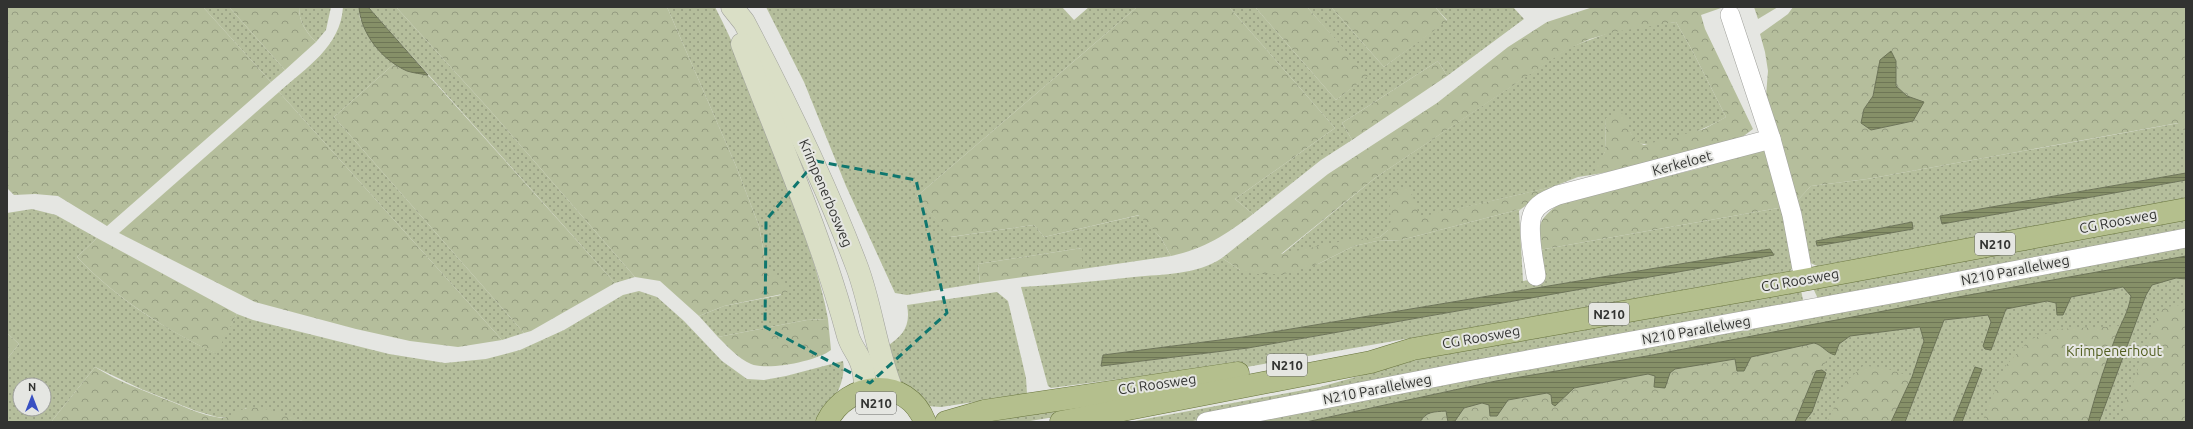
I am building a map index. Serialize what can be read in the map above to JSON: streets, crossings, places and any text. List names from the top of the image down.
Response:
{
  "streets": {
    "main road": ["Krimpenerbosweg", "CG Roosweg", "N210"],
    "street": ["Kerkeloet", "N210 Parallelweg"]
  },
  "crossings": [
    ["Krimpenerbosweg", "N210"],
    ["CG Roosweg", "N210"]
  ],
  "parks": ["Krimpenerhout"],
  "north": "top"
}
